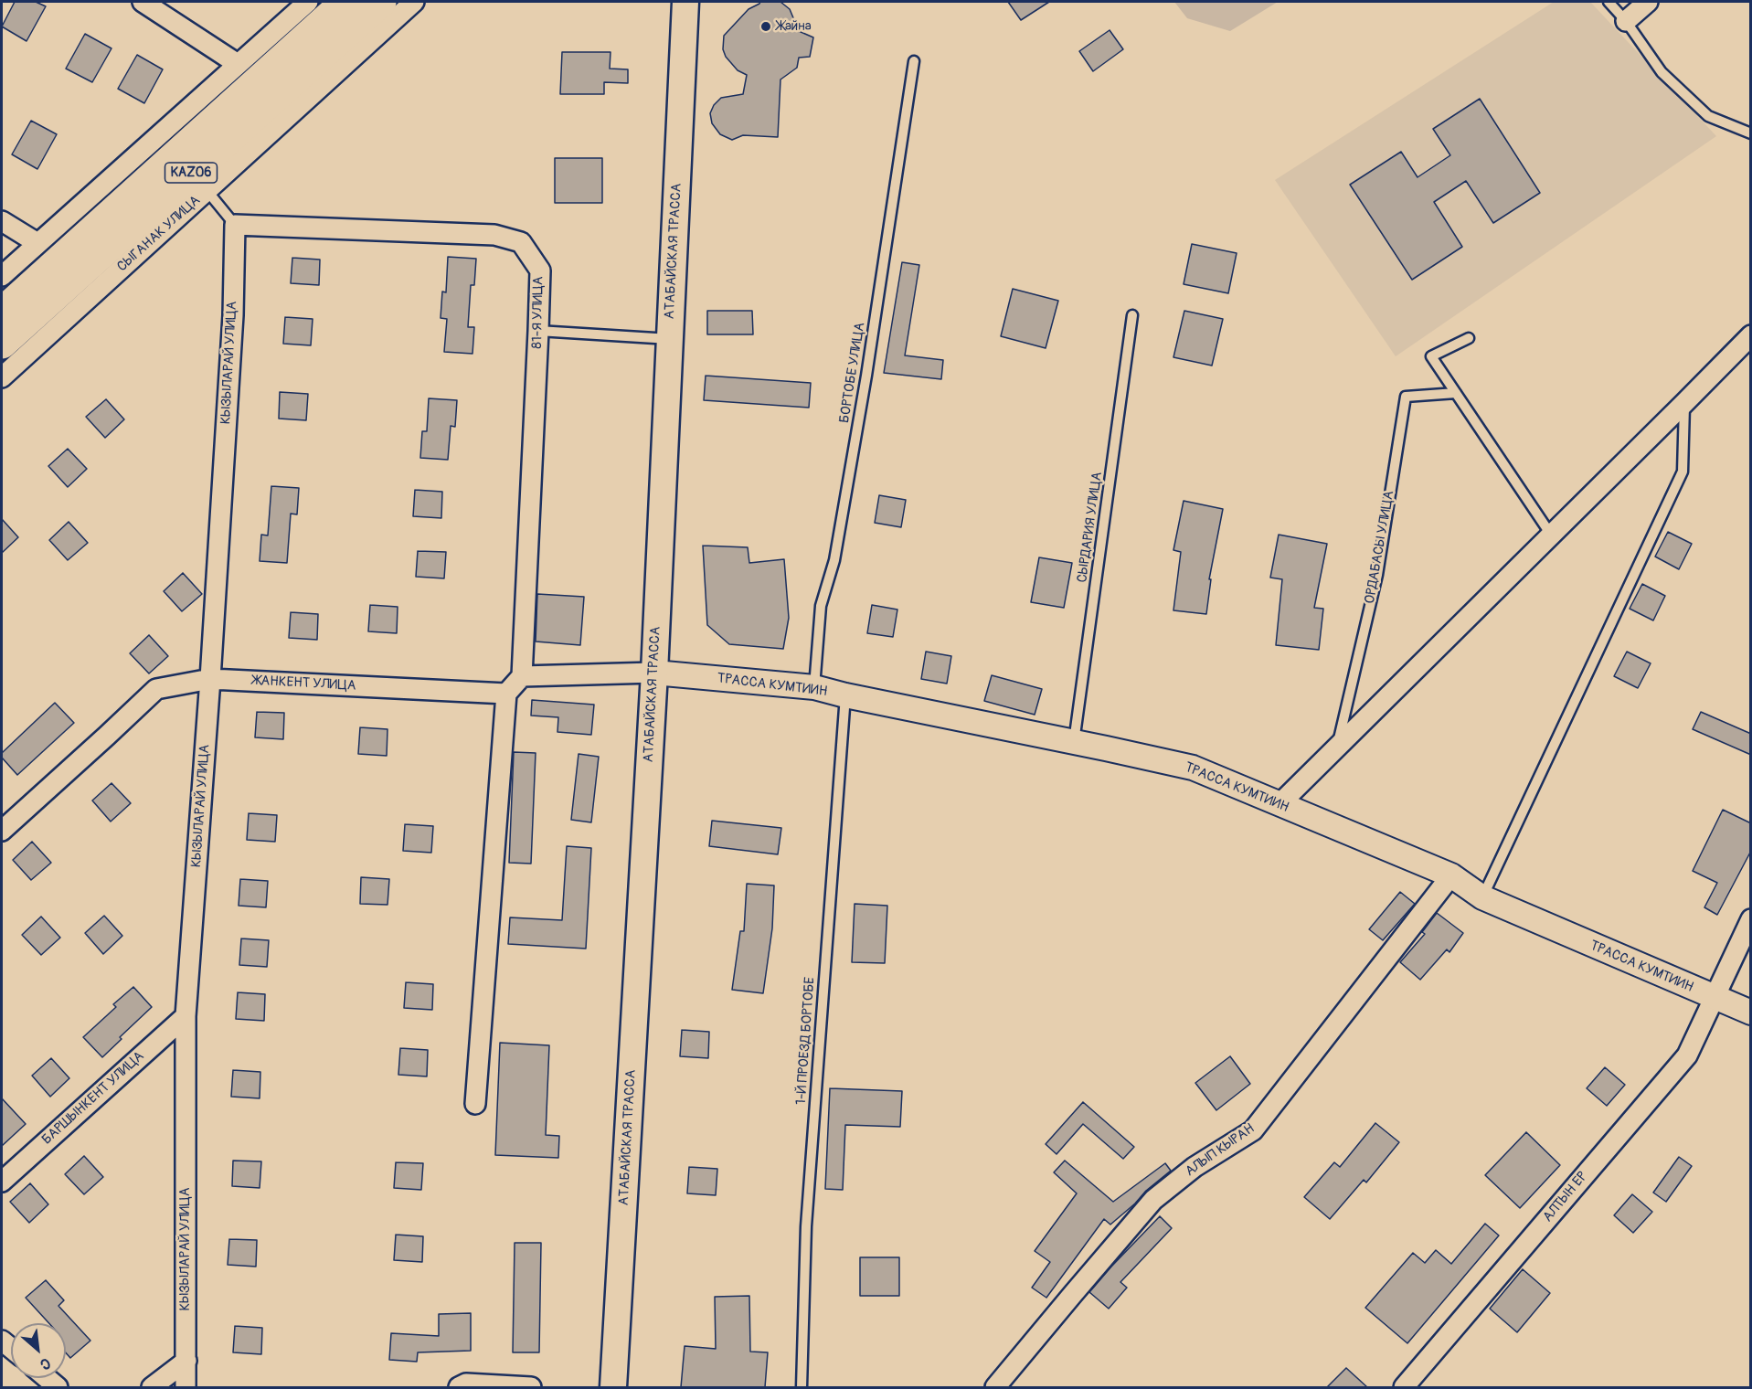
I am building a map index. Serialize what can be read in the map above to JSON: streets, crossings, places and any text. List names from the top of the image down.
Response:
{
  "streets": {
    "highway": ["KАZ06"],
    "main road": ["АТАБАЙСКАЯ ТРАССА"],
    "street": [
      "СЫГАНАК УЛИЦА",
      "81-Я УЛИЦА",
      "КЫЗЫЛАРАЙ УЛИЦА",
      "ЖАНКЕНТ УЛИЦА",
      "ТРАССА КУМТИИН",
      "БАРШЫНКЕНТ УЛИЦА",
      "АЛЫП КЫРАН",
      "АЛТЫН ЕР"
    ],
    "lane": [
      "БОРТОБЕ УЛИЦА",
      "СЫРДАРИЯ УЛИЦА",
      "ОРДАБАСЫ УЛИЦА",
      "1-Й ПРОЕЗД БОРТОБЕ"
    ]
  },
  "crossings": [
    ["АТАБАЙСКАЯ ТРАССА", "ТРАССА КУМТИИН"],
    ["81-Я УЛИЦА", "КЫЗЫЛАРАЙ УЛИЦА"],
    ["КЫЗЫЛАРАЙ УЛИЦА", "ЖАНКЕНТ УЛИЦА"],
    ["КЫЗЫЛАРАЙ УЛИЦА", "БАРШЫНКЕНТ УЛИЦА"],
    ["БОРТОБЕ УЛИЦА", "ТРАССА КУМТИИН"],
    ["СЫРДАРИЯ УЛИЦА", "ТРАССА КУМТИИН"],
    ["ТРАССА КУМТИИН", "1-Й ПРОЕЗД БОРТОБЕ"],
    ["ТРАССА КУМТИИН", "АЛЫП КЫРАН"],
    ["ТРАССА КУМТИИН", "АЛТЫН ЕР"]
  ],
  "places": ["Жайна"],
  "north": "bottom right"
}
